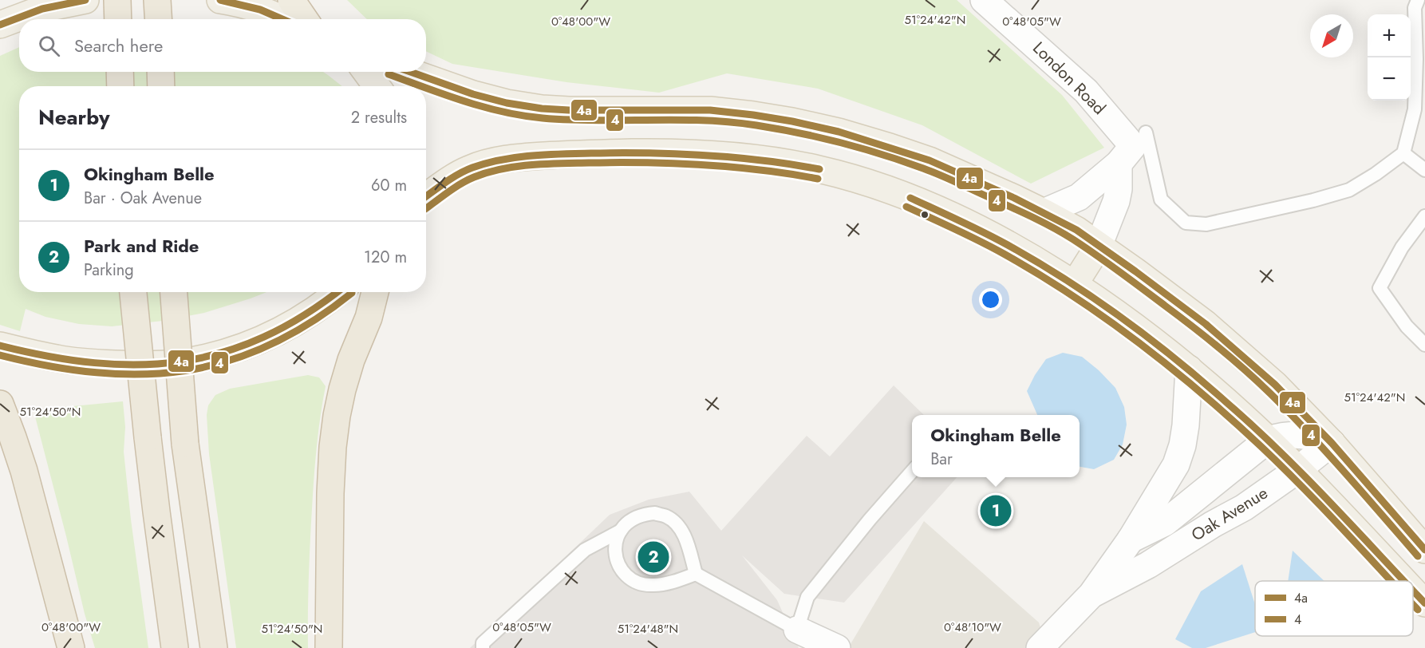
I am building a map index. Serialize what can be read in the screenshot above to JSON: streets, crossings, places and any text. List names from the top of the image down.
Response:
{
  "streets": {
    "street": ["London Road", "Oak Avenue"]
  },
  "lines": ["transit line 4a", "transit line 4"],
  "legend": ["4a", "4"],
  "north": "bottom left",
  "page": {
    "map_buttons": ["+", "−"],
    "search": "Search here",
    "heading": ["Nearby", "2 results"],
    "list": [
      {
        "mark": "1",
        "name": "Okingham Belle",
        "note": "Bar · Oak Avenue",
        "value": "60 m"
      },
      {
        "mark": "2",
        "name": "Park and Ride",
        "note": "Parking",
        "value": "120 m"
      }
    ],
    "popup": ["Okingham Belle", "Bar"],
    "pins": ["1", "2"]
  },
  "coordinates": [
    "51°24'42\"N",
    "0°48'00\"W",
    "0°48'05\"W",
    "51°24'50\"N",
    "0°48'10\"W",
    "51°24'48\"N"
  ]
}
